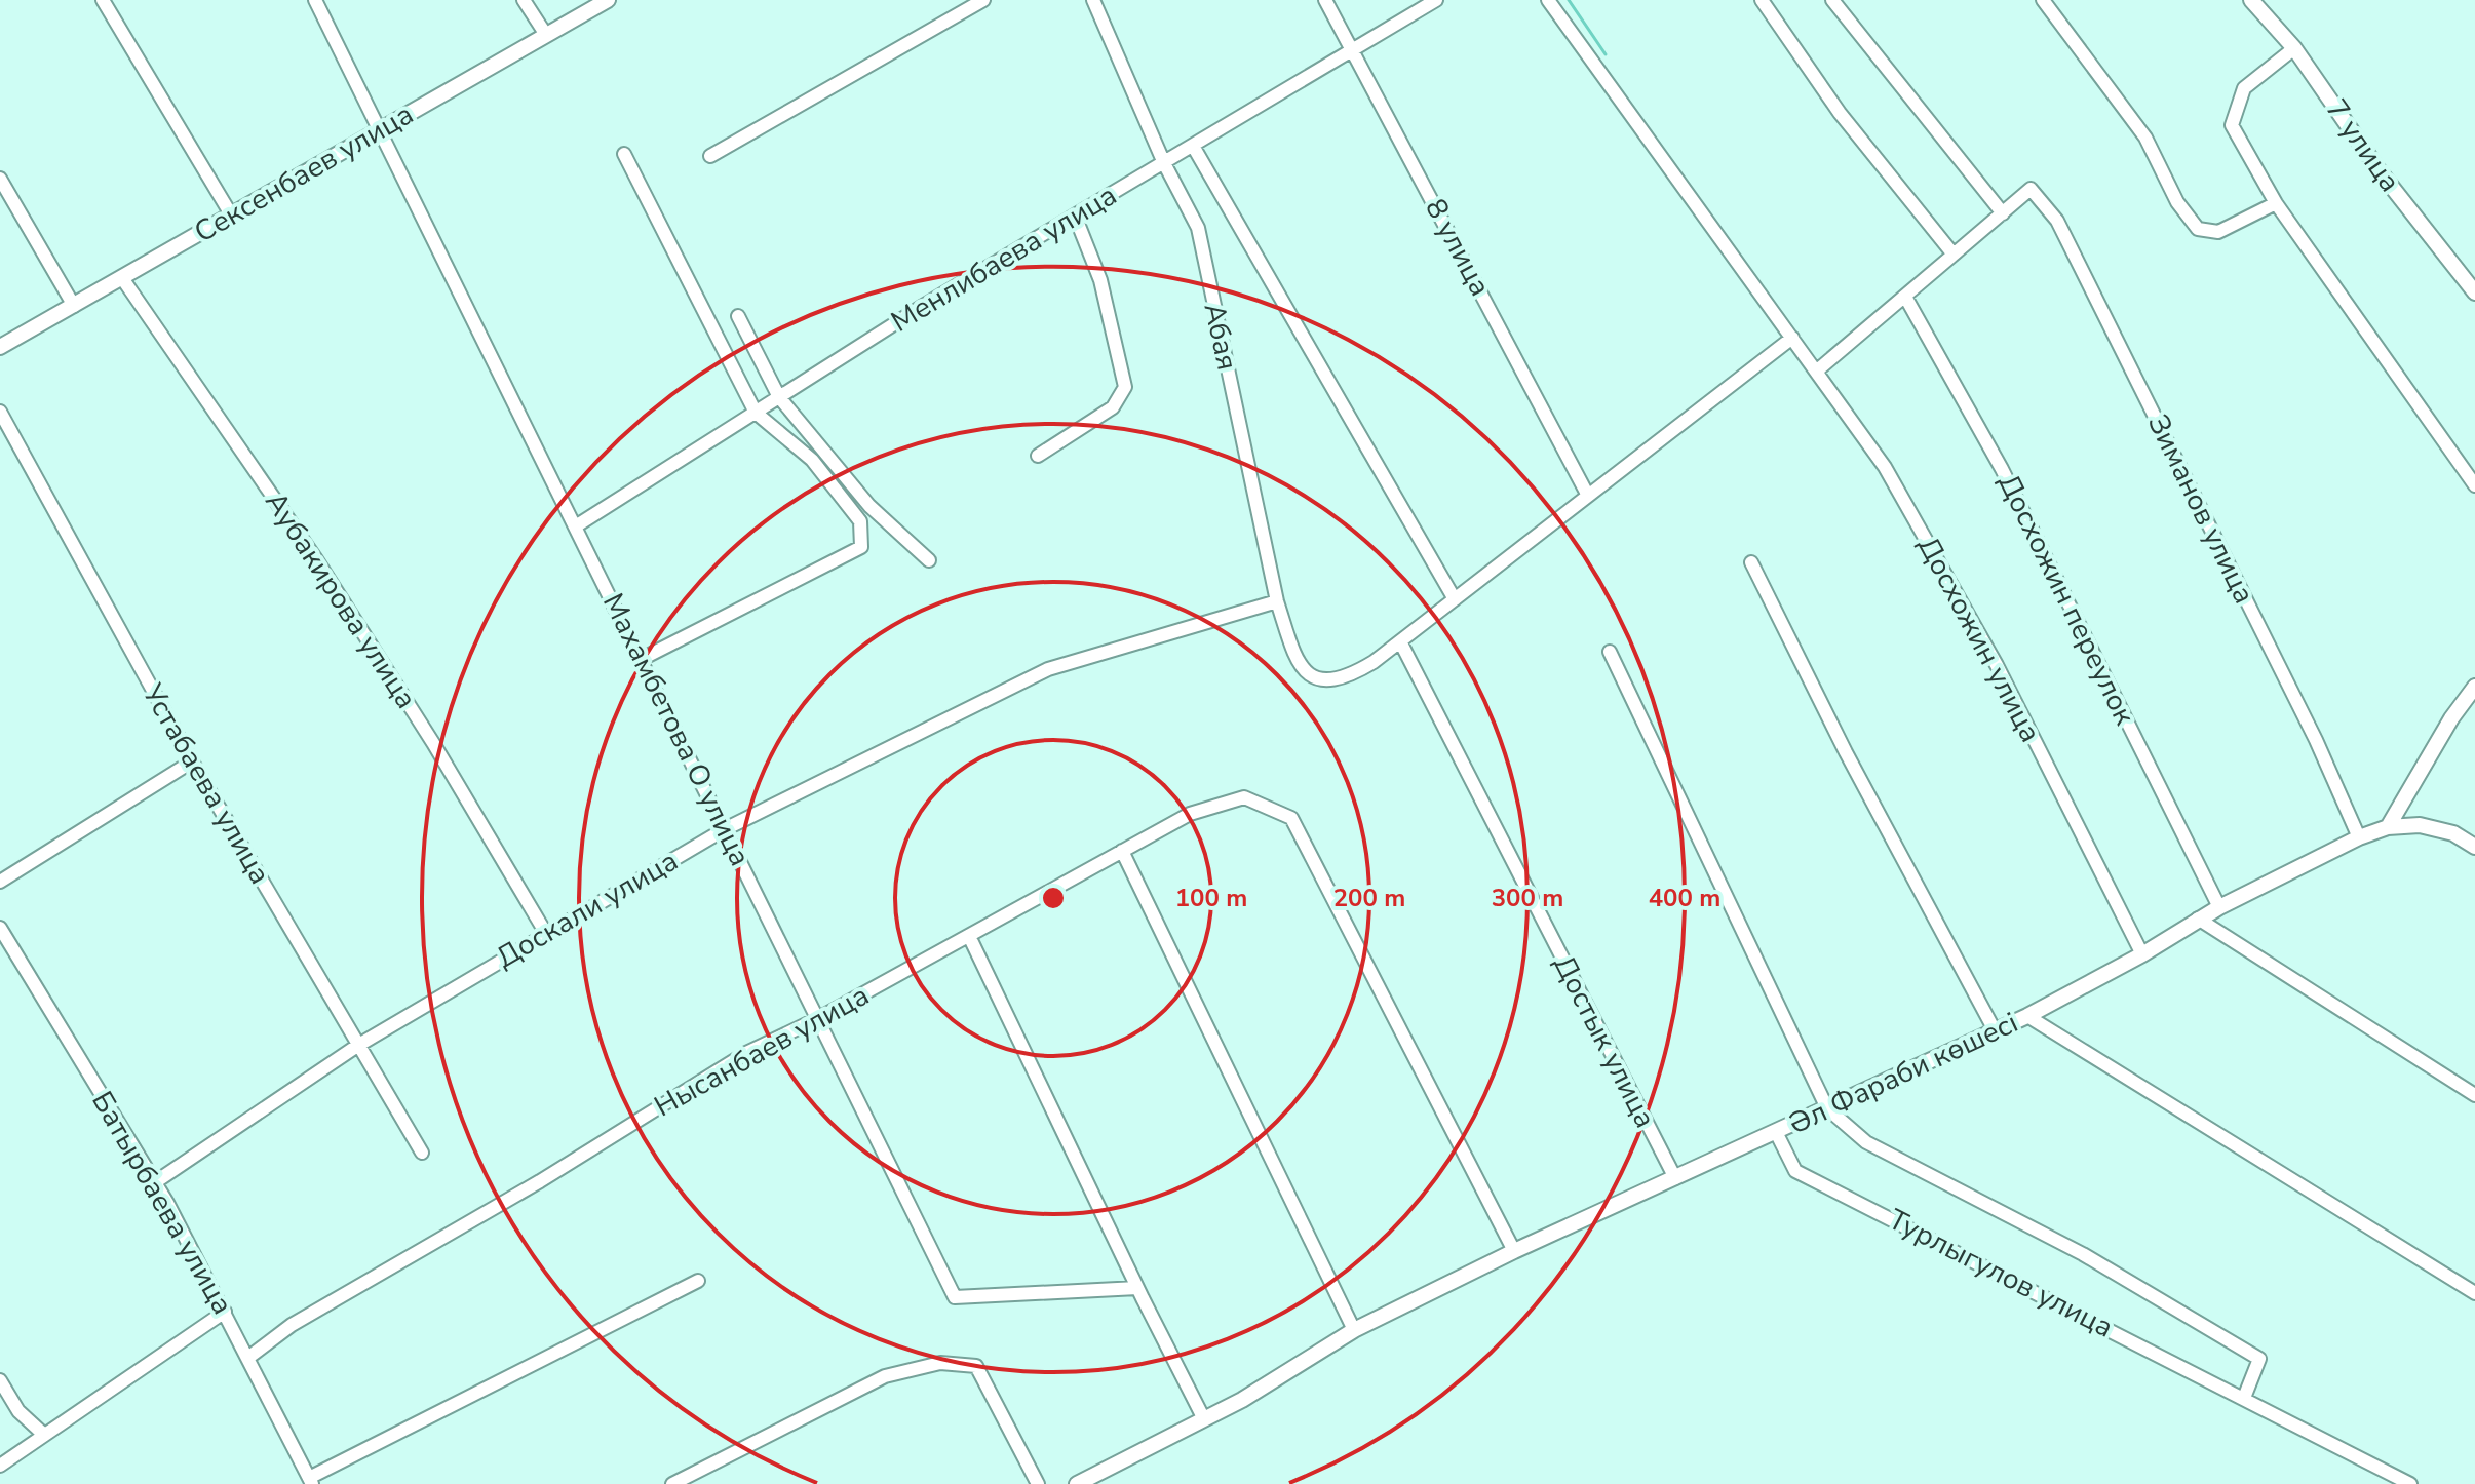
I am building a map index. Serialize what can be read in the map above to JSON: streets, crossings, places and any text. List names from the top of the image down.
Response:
{
  "streets": {
    "street": [
      "7 улица",
      "Сексенбаев улица",
      "8 улица",
      "Менлибаева улица",
      "Абая",
      "Зиманов улица",
      "Досхожин переулок",
      "Аубакирова улица",
      "Досхожин улица",
      "Махамбетова О улица",
      "Устабаева улица",
      "Доскали улица",
      "Достык улица",
      "Нысанбаев улица",
      "Әл Фараби көшесі",
      "Батырбаева улица",
      "Турлыгулов улица"
    ]
  },
  "crossings": [
    ["Сексенбаев улица", "Аубакирова улица"],
    ["Сексенбаев улица", "Махамбетова О улица"],
    ["8 улица", "Менлибаева улица"],
    ["Менлибаева улица", "Абая"],
    ["Менлибаева улица", "Махамбетова О улица"],
    ["Абая", "Доскали улица"],
    ["Абая", "Достык улица"],
    ["Зиманов улица", "Әл Фараби көшесі"],
    ["Досхожин переулок", "Әл Фараби көшесі"],
    ["Аубакирова улица", "Доскали улица"],
    ["Досхожин улица", "Әл Фараби көшесі"],
    ["Махамбетова О улица", "Доскали улица"],
    ["Махамбетова О улица", "Нысанбаев улица"],
    ["Устабаева улица", "Доскали улица"],
    ["Доскали улица", "Батырбаева улица"],
    ["Достык улица", "Әл Фараби көшесі"],
    ["Нысанбаев улица", "Әл Фараби көшесі"],
    ["Нысанбаев улица", "Батырбаева улица"],
    ["Әл Фараби көшесі", "Турлыгулов улица"]
  ],
  "rings": [
    "100 m",
    "200 m",
    "300 m",
    "400 m"
  ]
}
